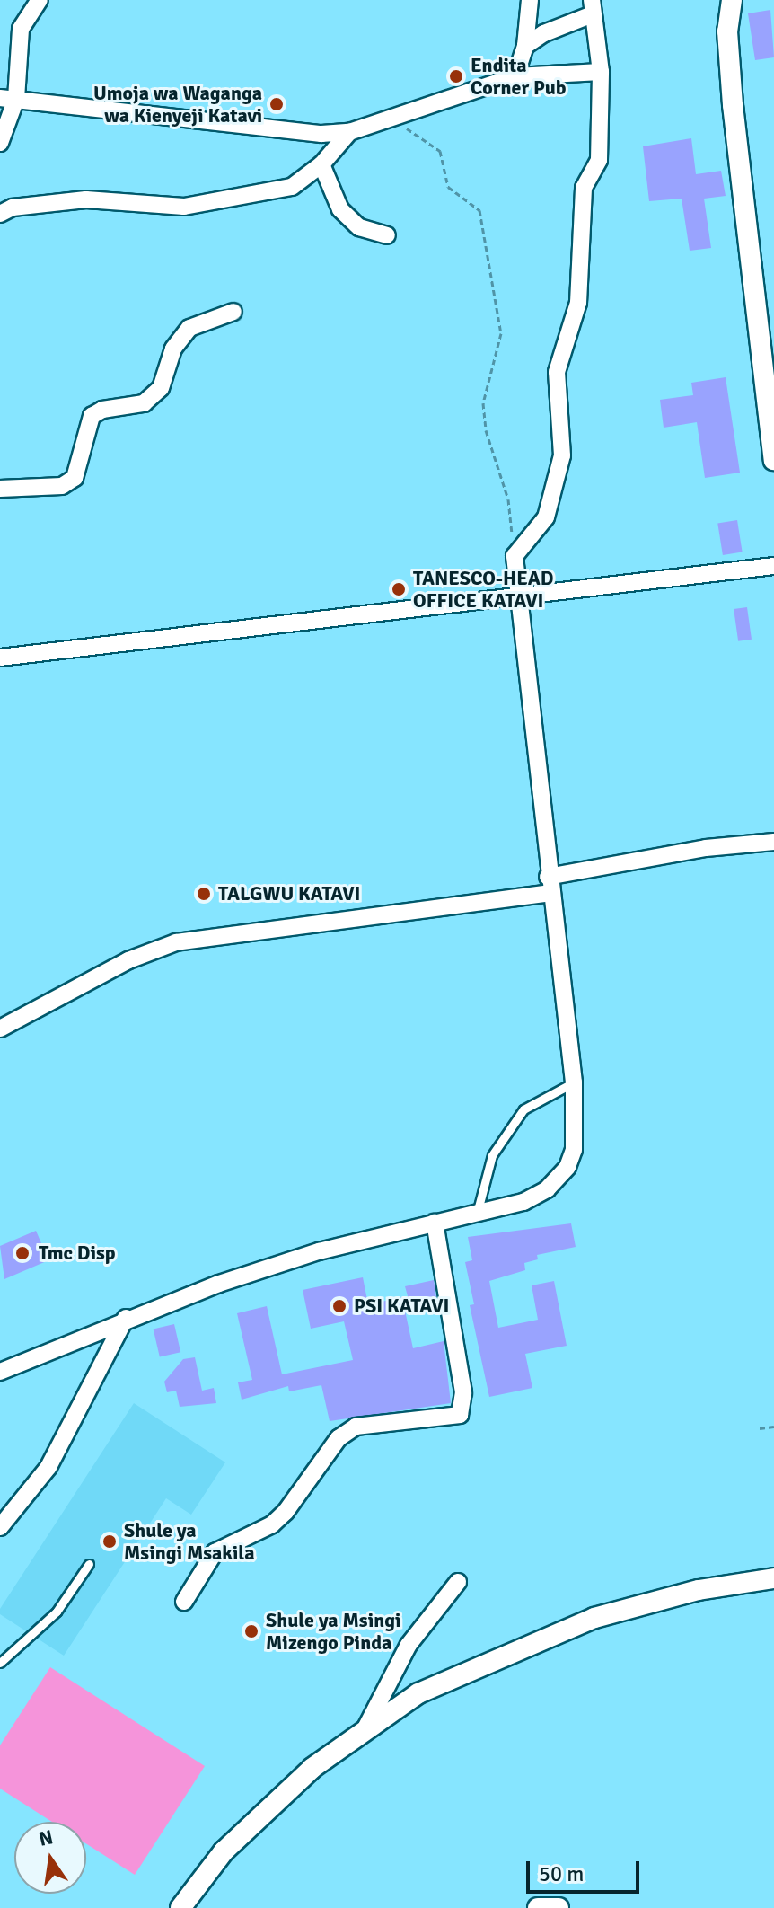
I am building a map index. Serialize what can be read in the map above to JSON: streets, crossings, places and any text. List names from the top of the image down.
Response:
{
  "places": [
    "Endita Corner Pub",
    "Umoja wa Waganga wa Kienyeji Katavi",
    "TANESCO-HEAD OFFICE KATAVI",
    "TALGWU KATAVI",
    "Tmc Disp",
    "PSI KATAVI",
    "Shule ya Msingi Msakila",
    "Shule ya Msingi Mizengo Pinda"
  ],
  "scale_bar": "50 m",
  "north": "top"
}
